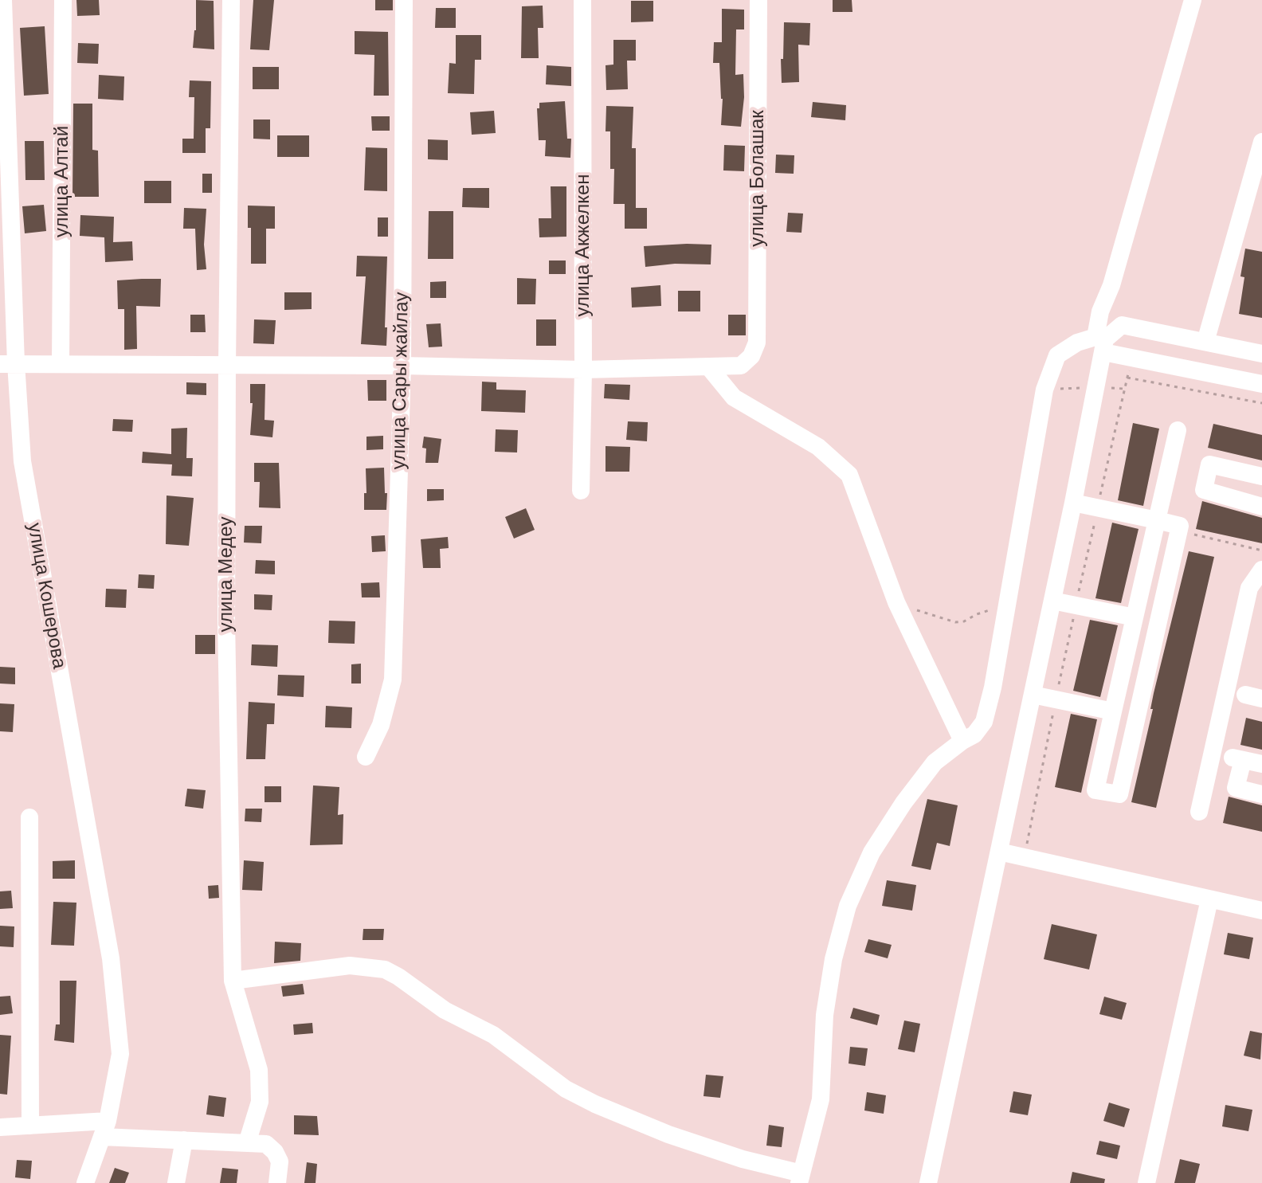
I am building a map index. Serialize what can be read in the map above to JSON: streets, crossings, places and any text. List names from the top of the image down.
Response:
{
  "streets": {
    "street": [
      "улица Болашак",
      "улица Алтай",
      "улица Акжелкен",
      "улица Сары жайлау",
      "улица Медеу",
      "улица Кошерова"
    ]
  }
}
